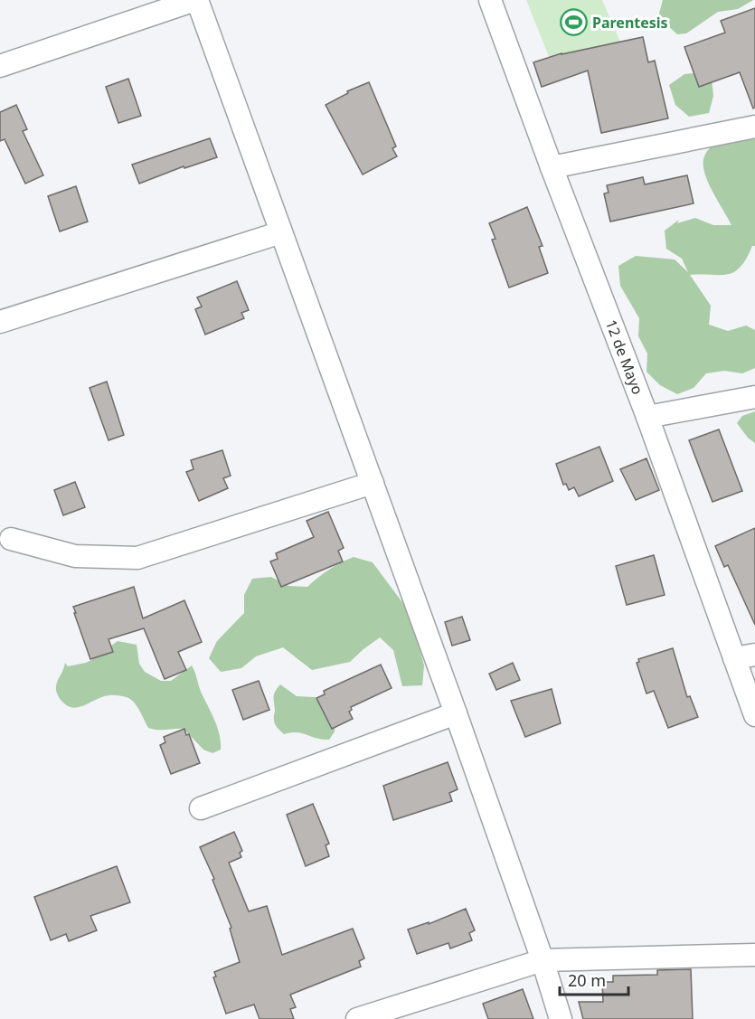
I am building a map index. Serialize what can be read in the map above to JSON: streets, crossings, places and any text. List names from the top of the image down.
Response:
{
  "streets": {
    "street": ["12 de Mayo"]
  },
  "places": {
    "sports": ["Parentesis"]
  },
  "scale_bar": "20 m"
}
